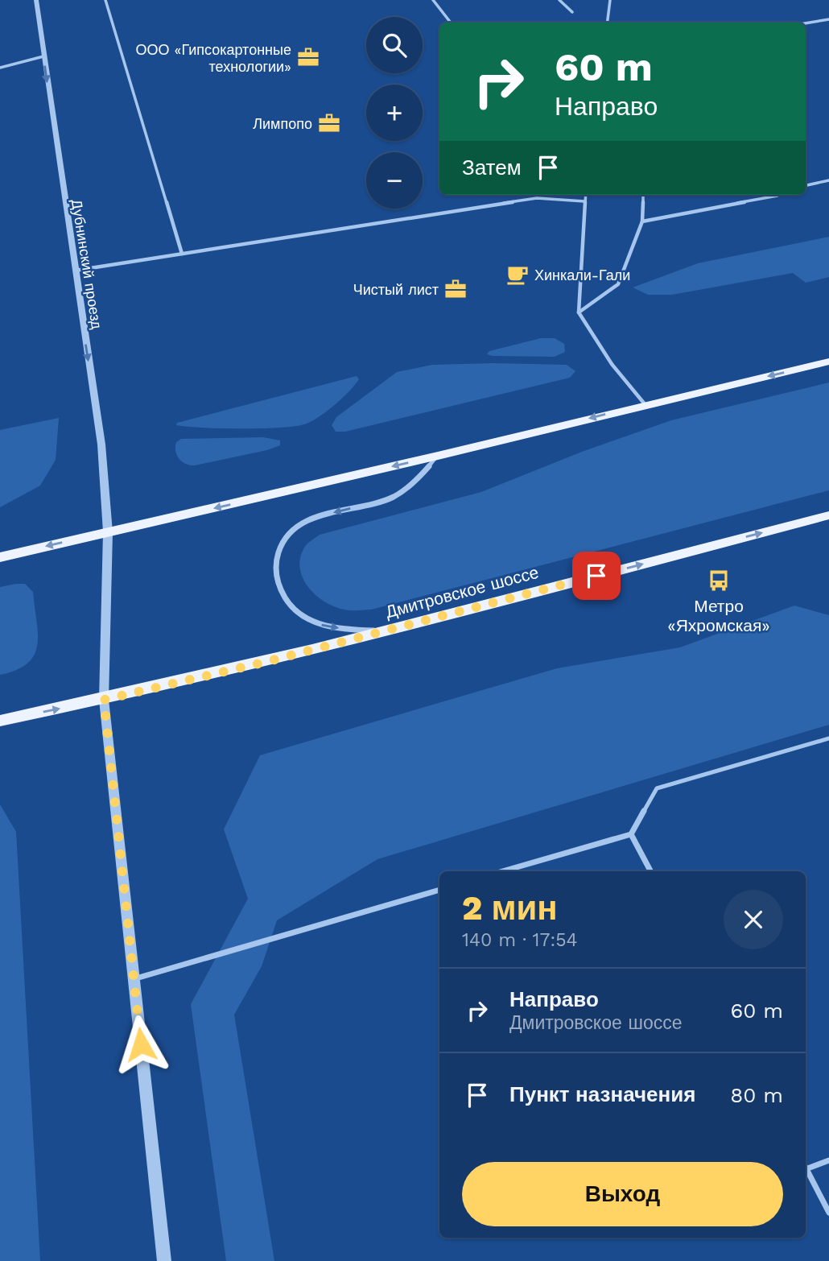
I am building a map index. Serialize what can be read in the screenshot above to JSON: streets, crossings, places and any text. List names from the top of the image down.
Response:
{
  "streets": {
    "main road": ["Дмитровское шоссе"],
    "street": ["Дубнинский проезд"]
  },
  "one_way": ["Дубнинский проезд", "Дмитровское шоссе"],
  "places": {
    "office": ["ООО «Гипсокартонные технологии»", "Лимпопо", "Чистый лист"],
    "cafe": ["Хинкали-Гали"],
    "bus stop": ["Метро «Яхромская»"]
  },
  "page": {
    "map_buttons": ["+", "−"],
    "turn": ["60 m", "Направо"],
    "then": "Затем",
    "heading": ["2 мин", "140 m · 17:54"],
    "list": [
      {
        "name": "Направо",
        "note": "Дмитровское шоссе",
        "value": "60 m"
      },
      {
        "name": "Пункт назначения",
        "value": "80 m"
      }
    ],
    "buttons": "Выход"
  }
}
